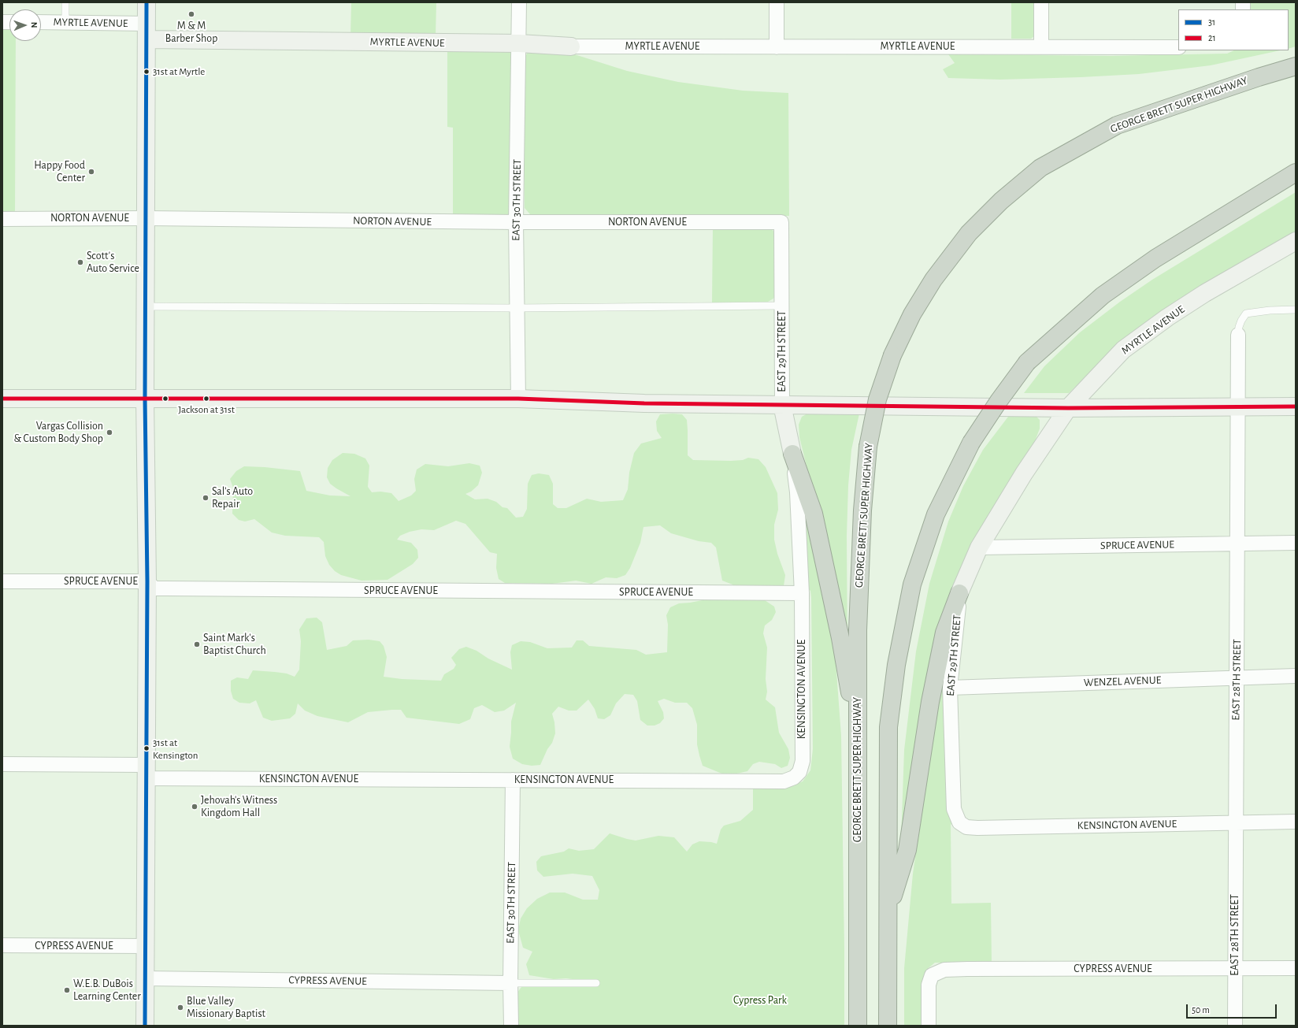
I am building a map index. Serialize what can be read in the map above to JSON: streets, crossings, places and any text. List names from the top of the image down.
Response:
{
  "streets": {
    "highway": ["GEORGE BRETT SUPER HIGHWAY"],
    "street": [
      "MYRTLE AVENUE",
      "EAST 30TH STREET",
      "NORTON AVENUE",
      "EAST 29TH STREET",
      "SPRUCE AVENUE",
      "EAST 28TH STREET",
      "WENZEL AVENUE",
      "KENSINGTON AVENUE",
      "CYPRESS AVENUE"
    ]
  },
  "crossings": [
    ["MYRTLE AVENUE", "EAST 30TH STREET"],
    ["MYRTLE AVENUE", "EAST 29TH STREET"],
    ["MYRTLE AVENUE", "SPRUCE AVENUE"],
    ["EAST 30TH STREET", "NORTON AVENUE"],
    ["EAST 30TH STREET", "KENSINGTON AVENUE"],
    ["EAST 30TH STREET", "CYPRESS AVENUE"],
    ["NORTON AVENUE", "EAST 29TH STREET"],
    ["EAST 29TH STREET", "SPRUCE AVENUE"],
    ["EAST 29TH STREET", "WENZEL AVENUE"],
    ["EAST 29TH STREET", "KENSINGTON AVENUE"],
    ["SPRUCE AVENUE", "EAST 28TH STREET"],
    ["SPRUCE AVENUE", "KENSINGTON AVENUE"],
    ["EAST 28TH STREET", "WENZEL AVENUE"],
    ["EAST 28TH STREET", "KENSINGTON AVENUE"],
    ["EAST 28TH STREET", "CYPRESS AVENUE"]
  ],
  "parks": ["Cypress Park"],
  "places": [
    "M & M Barber Shop",
    "31st at Myrtle",
    "Happy Food Center",
    "Scott's Auto Service",
    "Jackson at 31st",
    "Vargas Collision & Custom Body Shop",
    "Sal's Auto Repair",
    "Saint Mark's Baptist Church",
    "31st at Kensington",
    "Jehovah's Witness Kingdom Hall",
    "W.E.B. DuBois Learning Center",
    "Blue Valley Missionary Baptist"
  ],
  "lines": ["transit line 31", "transit line 21"],
  "legend": ["31", "21"],
  "scale_bar": "50 m",
  "north": "right"
}
